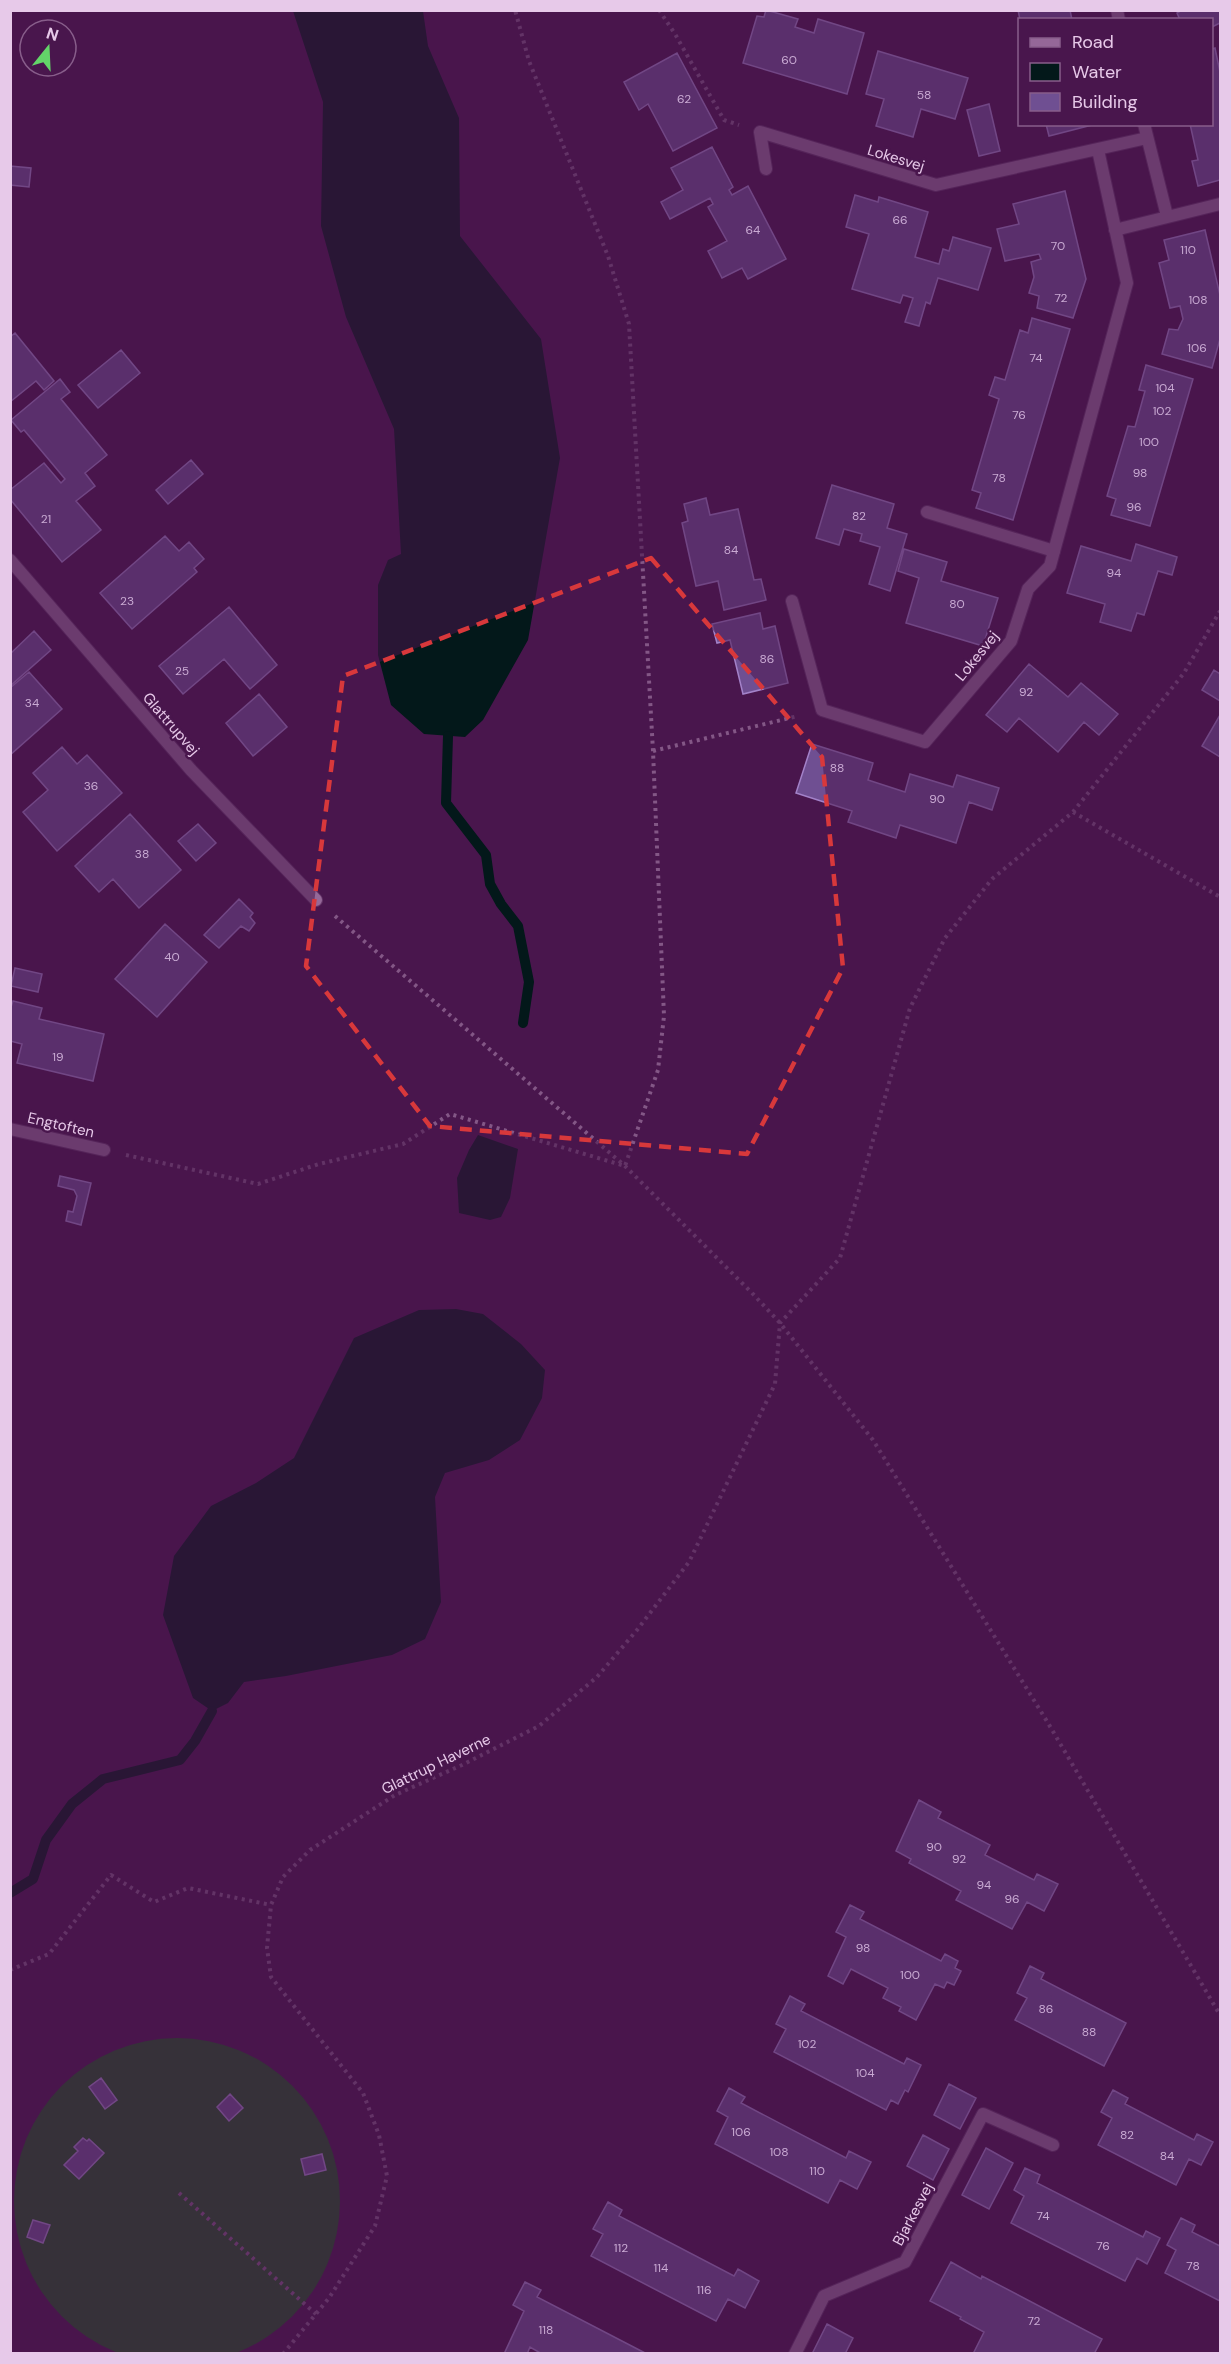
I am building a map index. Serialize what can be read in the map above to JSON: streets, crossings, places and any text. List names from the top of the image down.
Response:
{
  "streets": {
    "street": [
      "Lokesvej",
      "Glattrupvej",
      "Engtoften",
      "Bjarkesvej"
    ],
    "path": ["Glattrup Haverne"]
  },
  "house_numbers": [
    "60",
    "58",
    "62",
    "66",
    "64",
    "70",
    "110",
    "72",
    "108",
    "106",
    "74",
    "104",
    "102",
    "76",
    "100",
    "98",
    "78",
    "96",
    "82",
    "21",
    "84",
    "94",
    "23",
    "80",
    "86",
    "25",
    "92",
    "34",
    "88",
    "36",
    "90",
    "38",
    "40",
    "19",
    "90",
    "92",
    "94",
    "96",
    "98",
    "100",
    "86",
    "88",
    "102",
    "104",
    "106",
    "82",
    "108",
    "84",
    "110",
    "74",
    "76",
    "112",
    "78",
    "114",
    "116",
    "72",
    "118"
  ],
  "legend": ["Road", "Water", "Building"],
  "north": "top"
}
